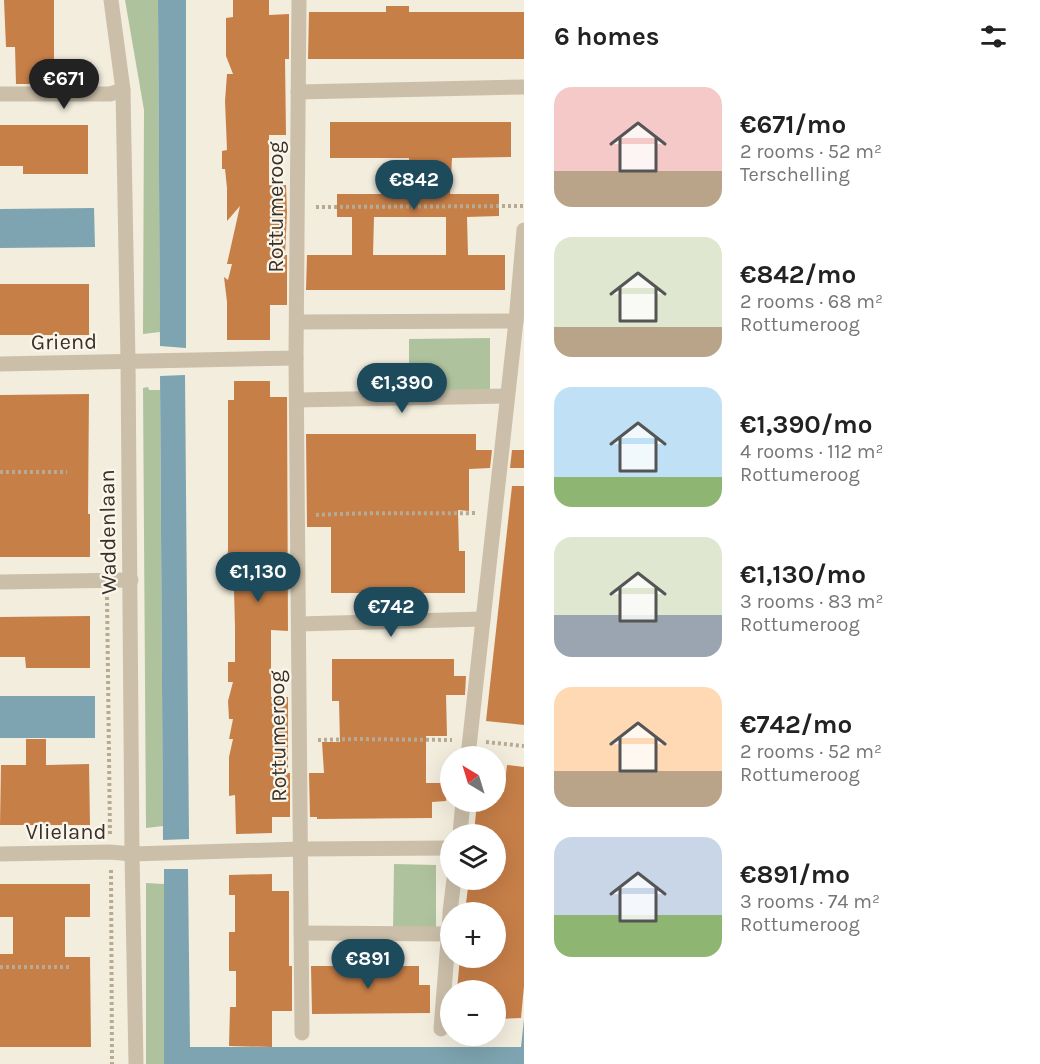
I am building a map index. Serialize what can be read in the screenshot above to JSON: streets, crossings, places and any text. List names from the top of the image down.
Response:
{
  "streets": {
    "street": [
      "Rottumeroog",
      "Griend",
      "Waddenlaan",
      "Vlieland"
    ]
  },
  "crossings": [
    ["Griend", "Waddenlaan"],
    ["Waddenlaan", "Vlieland"]
  ],
  "north": "top left",
  "page": {
    "heading": "6 homes",
    "price": [
      "€671",
      "€842",
      "€1,390",
      "€1,130",
      "€742",
      "€891"
    ],
    "list": [
      {
        "name": "€671/mo",
        "note": "2 rooms · 52 m² · Terschelling"
      },
      {
        "name": "€842/mo",
        "note": "2 rooms · 68 m² · Rottumeroog"
      },
      {
        "name": "€1,390/mo",
        "note": "4 rooms · 112 m² · Rottumeroog"
      },
      {
        "name": "€1,130/mo",
        "note": "3 rooms · 83 m² · Rottumeroog"
      },
      {
        "name": "€742/mo",
        "note": "2 rooms · 52 m² · Rottumeroog"
      },
      {
        "name": "€891/mo",
        "note": "3 rooms · 74 m² · Rottumeroog"
      }
    ],
    "map_buttons": ["+", "−"]
  }
}
